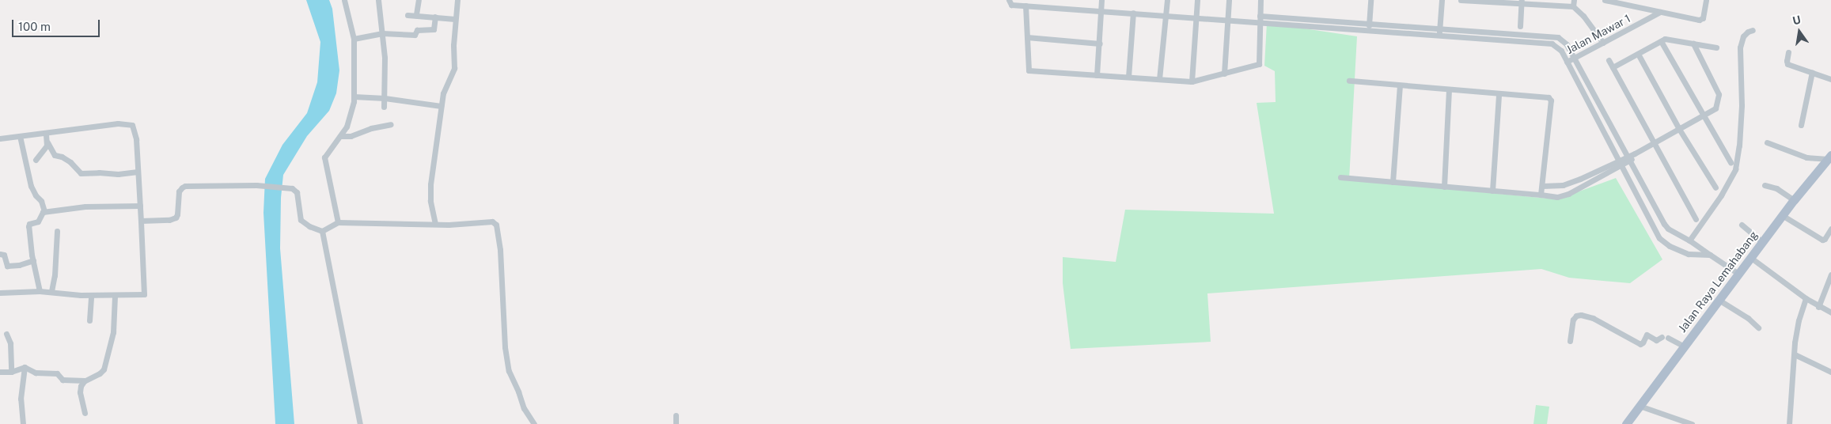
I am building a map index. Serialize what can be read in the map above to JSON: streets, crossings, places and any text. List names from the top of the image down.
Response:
{
  "streets": {
    "main road": ["Jalan Raya Lemahabang"],
    "street": ["Jalan Mawar 1"]
  },
  "scale_bar": "100 m",
  "north": "top"
}
